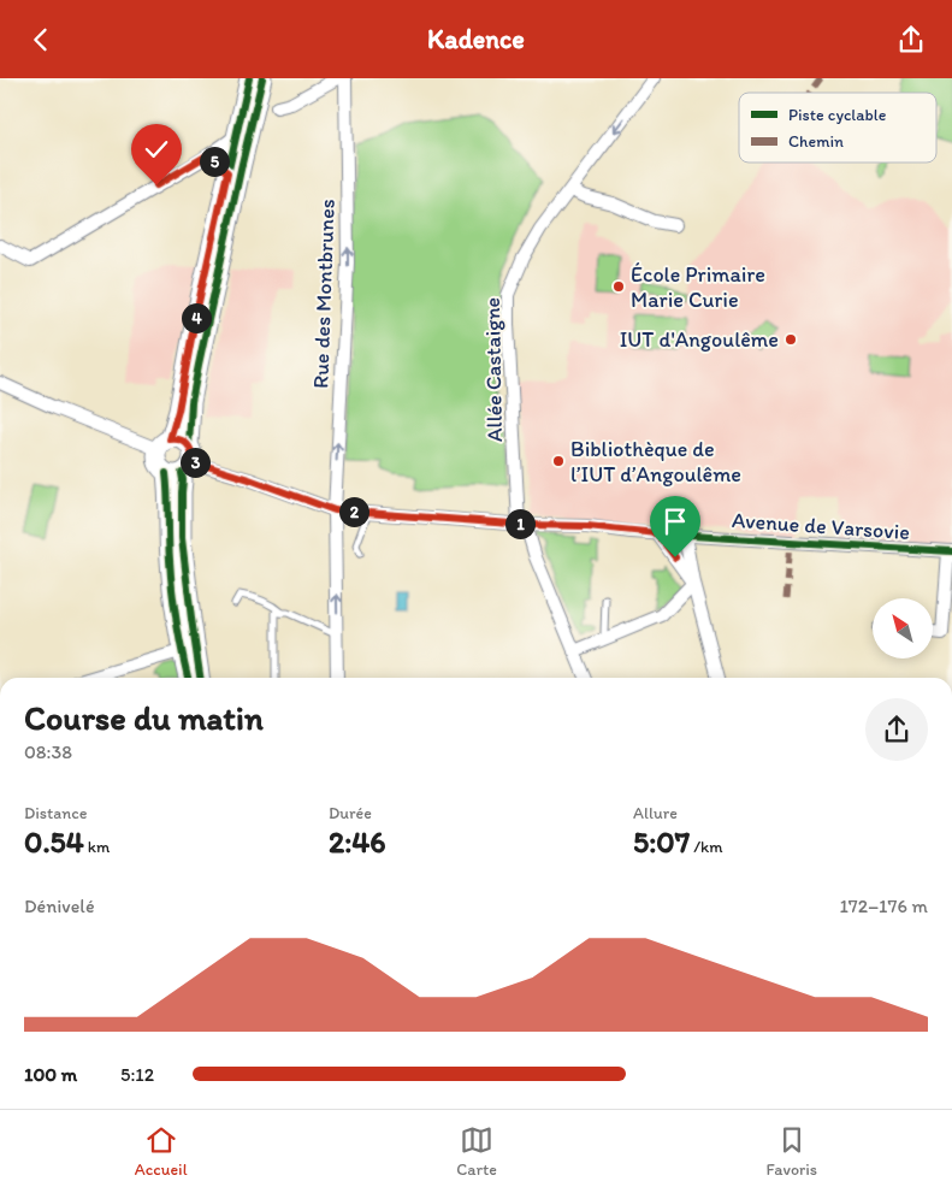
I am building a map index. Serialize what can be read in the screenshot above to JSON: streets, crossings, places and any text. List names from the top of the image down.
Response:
{
  "streets": {
    "street": ["Rue des Montbrunes", "Allée Castaigne", "Avenue de Varsovie"]
  },
  "crossings": [
    ["Rue des Montbrunes", "Avenue de Varsovie"],
    ["Allée Castaigne", "Avenue de Varsovie"]
  ],
  "one_way": ["Rue des Montbrunes"],
  "places": ["École Primaire Marie Curie", "IUT d'Angoulême", "Bibliothèque de l’IUT d’Angoulême"],
  "legend": ["Piste cyclable", "Chemin"],
  "north": "top left",
  "page": {
    "header": "Kadence",
    "pins": [
      "5",
      "4",
      "3",
      "2",
      "1"
    ],
    "heading": ["Course du matin", "08:38"],
    "stats": [
      ["Distance", "0.54 km"],
      ["Durée", "2:46"],
      ["Allure", "5:07 /km"]
    ],
    "chart": ["Dénivelé", "172–176 m"],
    "list": [
      {
        "name": "100 m",
        "note": "5:12"
      }
    ],
    "tabs": ["Accueil", "Carte", "Favoris"]
  }
}
